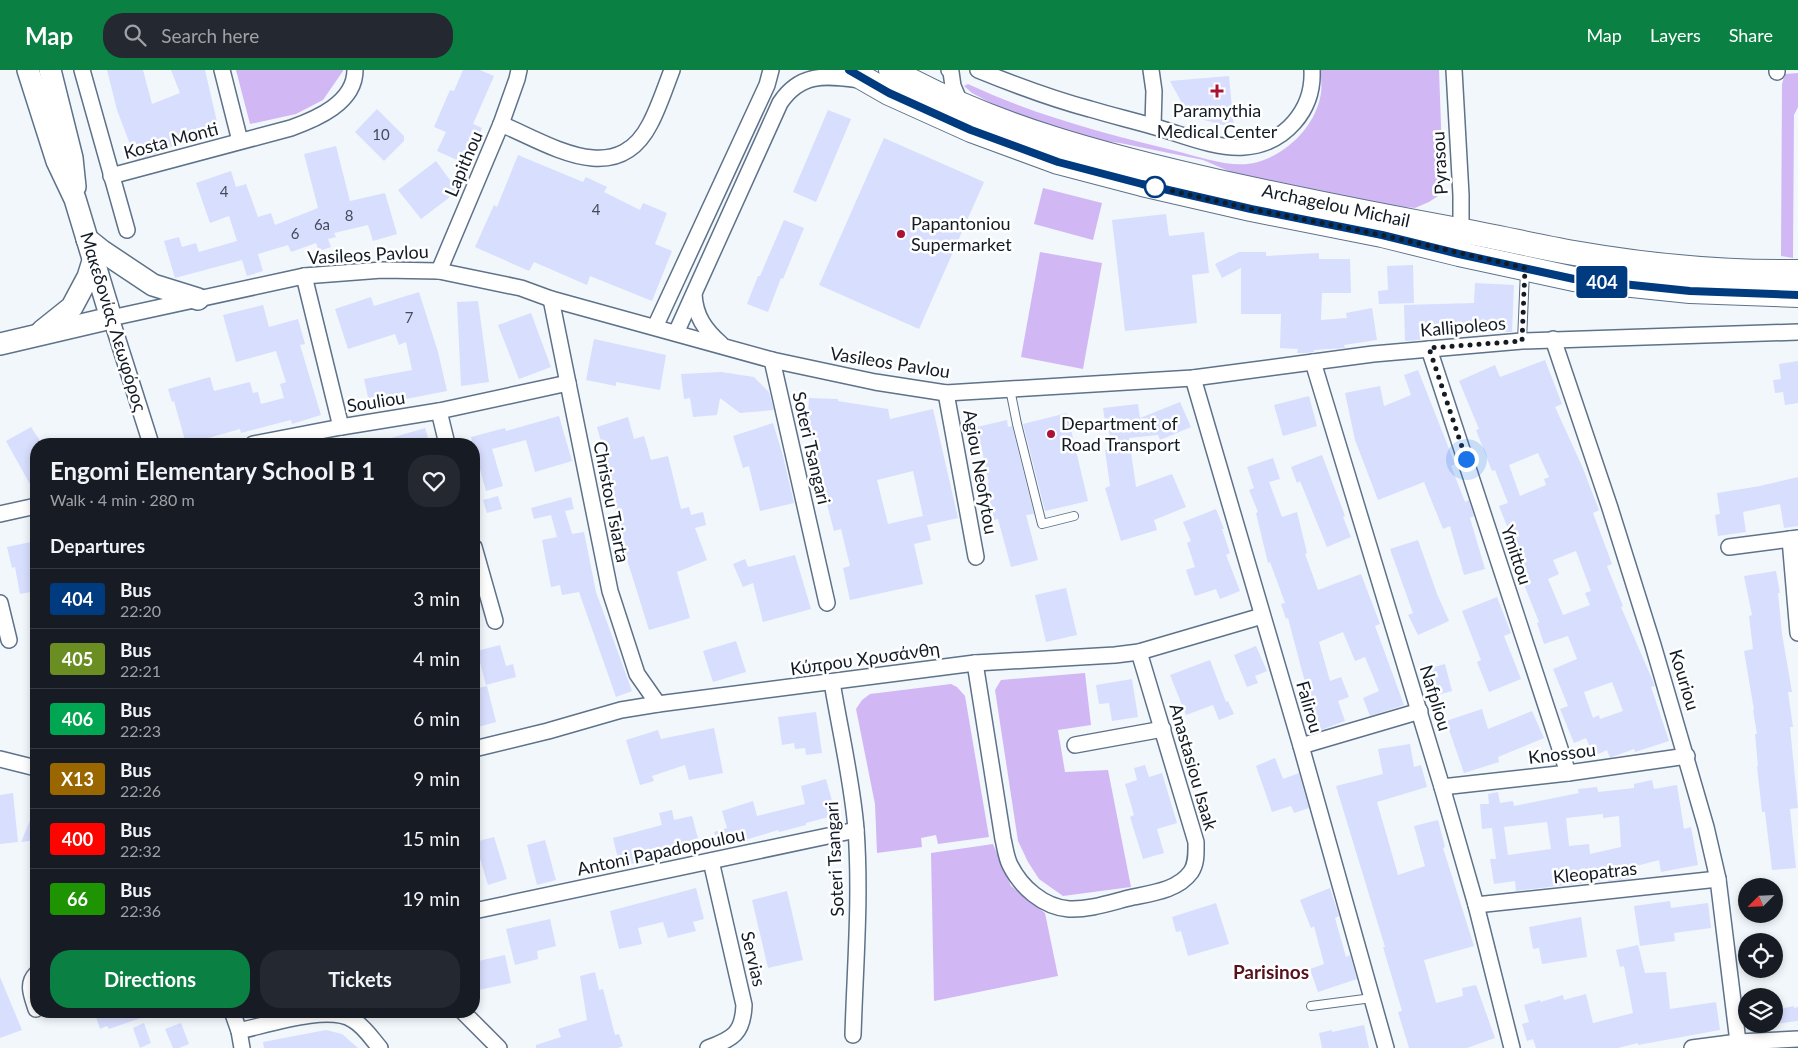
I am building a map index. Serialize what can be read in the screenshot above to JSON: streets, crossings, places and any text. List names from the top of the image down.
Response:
{
  "streets": {
    "main road": ["Archagelou Michail", "Μακεδονίας Λεωφόρος"],
    "street": [
      "Kosta Monti",
      "Pyrasou",
      "Lapithou",
      "Vasileos Pavlou",
      "Kallipoleos",
      "Souliou",
      "Soteri Tsangari",
      "Agiou Neofytou",
      "Christou Tsiarta",
      "Ymittou",
      "Κύπρου Χρυσάνθη",
      "Kouriou",
      "Nafpliou",
      "Falirou",
      "Knossou",
      "Anastasiou Isaak",
      "Antoni Papadopoulou",
      "Kleopatras",
      "Servias"
    ]
  },
  "crossings": [
    ["Pyrasou", "Archagelou Michail"],
    ["Lapithou", "Vasileos Pavlou"],
    ["Vasileos Pavlou", "Μακεδονίας Λεωφόρος"],
    ["Vasileos Pavlou", "Kallipoleos"],
    ["Vasileos Pavlou", "Souliou"],
    ["Vasileos Pavlou", "Soteri Tsangari"],
    ["Vasileos Pavlou", "Agiou Neofytou"],
    ["Vasileos Pavlou", "Christou Tsiarta"],
    ["Vasileos Pavlou", "Falirou"],
    ["Kallipoleos", "Ymittou"],
    ["Kallipoleos", "Kouriou"],
    ["Kallipoleos", "Nafpliou"],
    ["Kallipoleos", "Falirou"],
    ["Souliou", "Christou Tsiarta"],
    ["Soteri Tsangari", "Κύπρου Χρυσάνθη"],
    ["Soteri Tsangari", "Antoni Papadopoulou"],
    ["Christou Tsiarta", "Κύπρου Χρυσάνθη"],
    ["Ymittou", "Knossou"],
    ["Κύπρου Χρυσάνθη", "Falirou"],
    ["Κύπρου Χρυσάνθη", "Anastasiou Isaak"],
    ["Kouriou", "Knossou"],
    ["Kouriou", "Kleopatras"],
    ["Nafpliou", "Knossou"],
    ["Nafpliou", "Kleopatras"],
    ["Antoni Papadopoulou", "Servias"]
  ],
  "districts": ["Parisinos"],
  "places": {
    "health": ["Paramythia Medical Center"],
    "other": ["Papantoniou Supermarket", "Department of Road Transport"]
  },
  "lines": ["bus line 404"],
  "house_numbers": [
    "10",
    "4",
    "4",
    "8",
    "6a",
    "6",
    "7"
  ],
  "north": "bottom left",
  "page": {
    "header": "Map",
    "search": "Search here",
    "nav": ["Map", "Layers", "Share"],
    "on_map": "404",
    "heading": [
      ["Engomi Elementary School B 1", "Walk · 4 min · 280 m"],
      "Departures"
    ],
    "list": [
      {
        "mark": "404",
        "name": "Bus",
        "note": "22:20",
        "value": "3 min"
      },
      {
        "mark": "405",
        "name": "Bus",
        "note": "22:21",
        "value": "4 min"
      },
      {
        "mark": "406",
        "name": "Bus",
        "note": "22:23",
        "value": "6 min"
      },
      {
        "mark": "X13",
        "name": "Bus",
        "note": "22:26",
        "value": "9 min"
      },
      {
        "mark": "400",
        "name": "Bus",
        "note": "22:32",
        "value": "15 min"
      },
      {
        "mark": "66",
        "name": "Bus",
        "note": "22:36",
        "value": "19 min"
      }
    ],
    "buttons": ["Directions", "Tickets"]
  }
}
